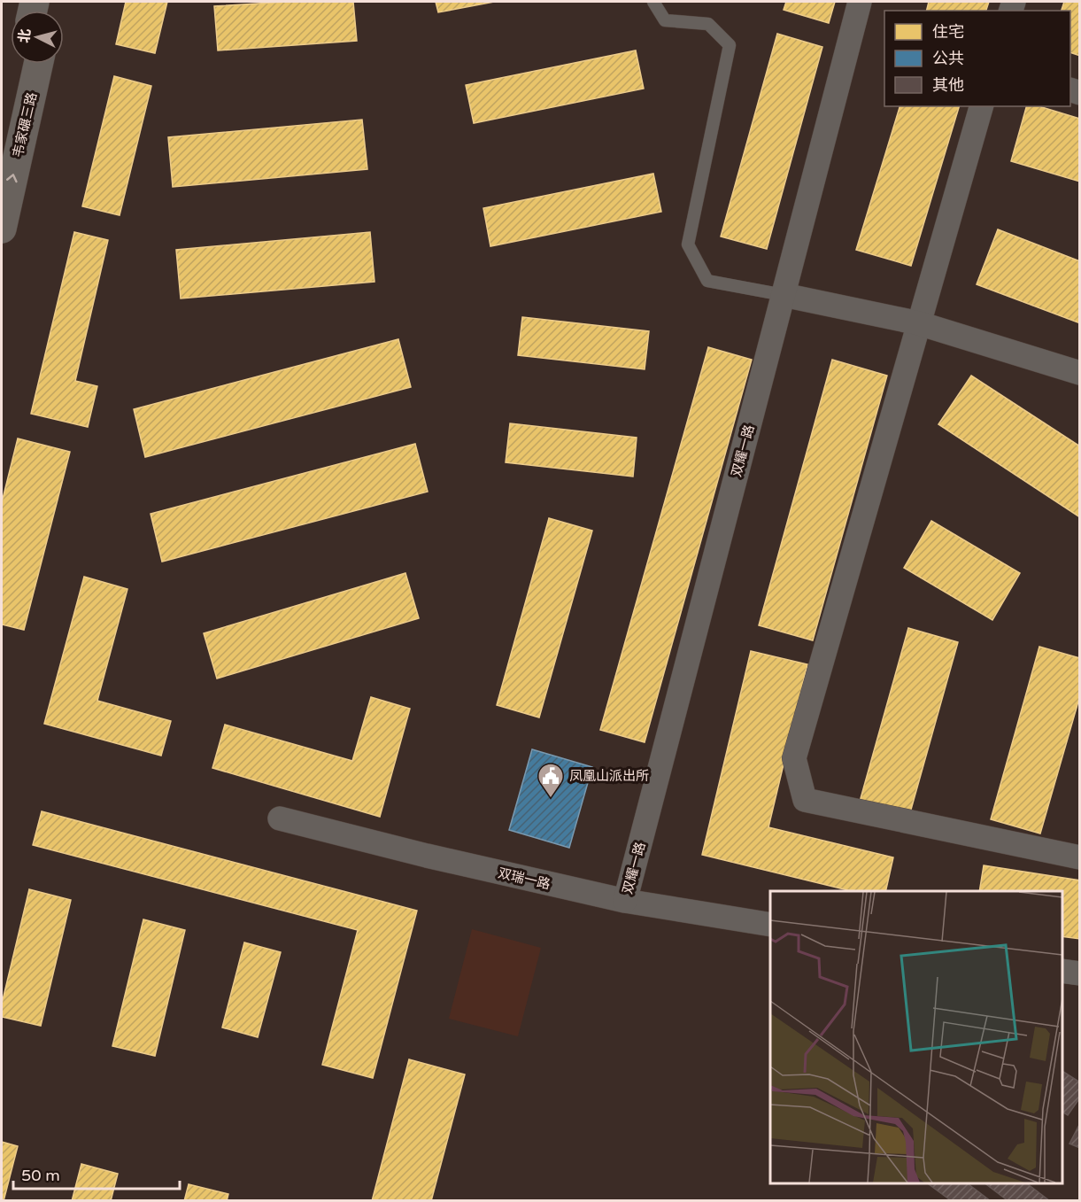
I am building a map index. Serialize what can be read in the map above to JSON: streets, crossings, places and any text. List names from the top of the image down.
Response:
{
  "streets": {
    "main road": ["韦家碾三路"],
    "street": ["双耀一路", "双瑞一路"]
  },
  "crossings": [
    ["双耀一路", "双瑞一路"]
  ],
  "places": {
    "public building": ["凤凰山派出所"]
  },
  "legend": ["住宅", "公共", "其他"],
  "scale_bar": "50 m",
  "north": "left"
}
